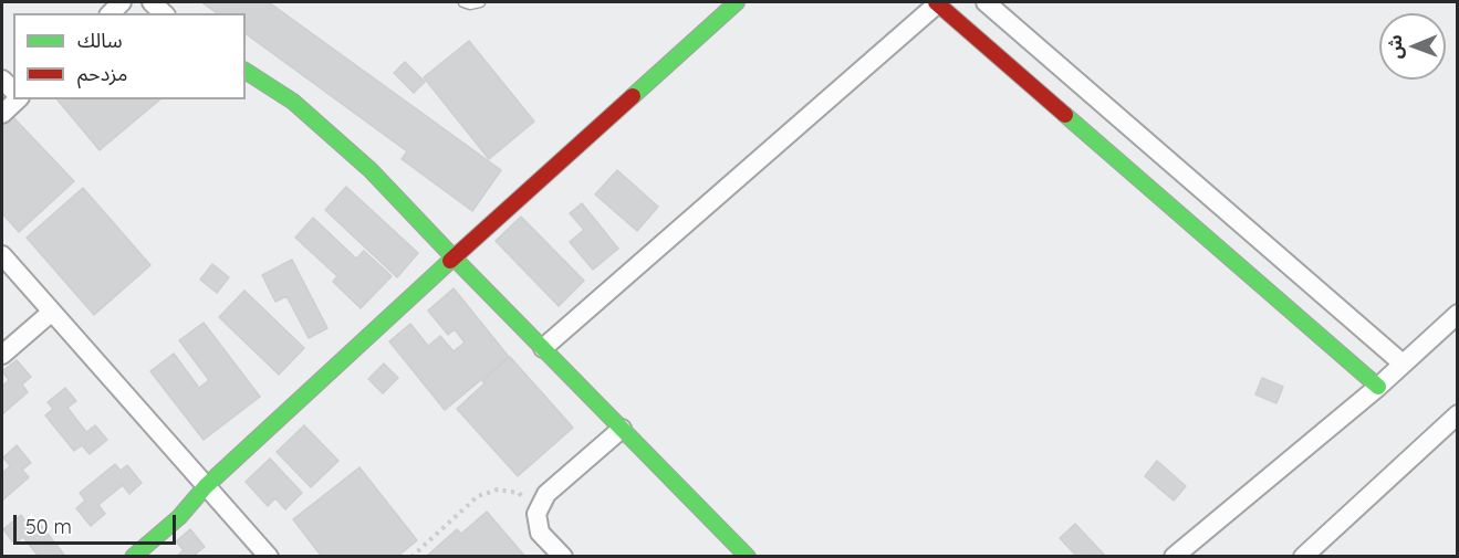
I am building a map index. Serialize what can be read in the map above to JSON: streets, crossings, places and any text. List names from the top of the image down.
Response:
{
  "legend": ["سالك", "مزدحم"],
  "scale_bar": "50 m",
  "north": "left"
}
